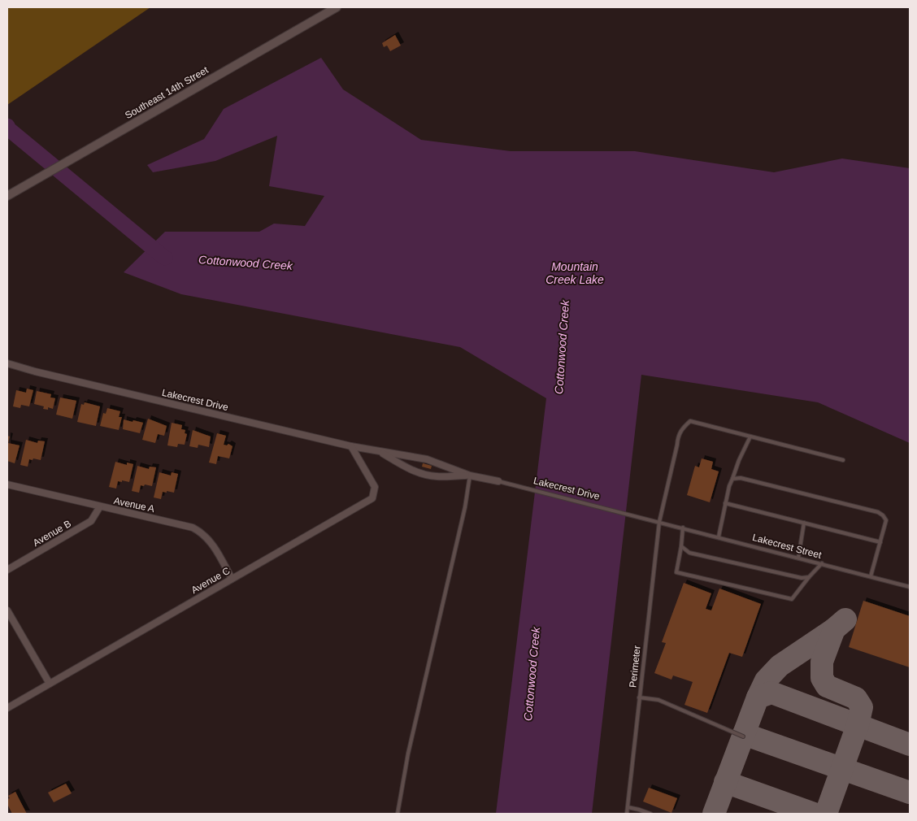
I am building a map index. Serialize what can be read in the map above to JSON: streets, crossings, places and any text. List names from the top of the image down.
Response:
{
  "streets": {
    "street": [
      "Southeast 14th Street",
      "Lakecrest Drive",
      "Avenue A",
      "Avenue B",
      "Avenue C"
    ],
    "lane": ["Lakecrest Street", "Perimeter"]
  },
  "crossings": [
    ["Lakecrest Drive", "Lakecrest Street"],
    ["Lakecrest Drive", "Avenue C"],
    ["Lakecrest Drive", "Perimeter"],
    ["Avenue A", "Avenue B"],
    ["Avenue A", "Avenue C"],
    ["Lakecrest Street", "Perimeter"]
  ],
  "water": ["Cottonwood Creek", "Mountain Creek Lake"]
}
